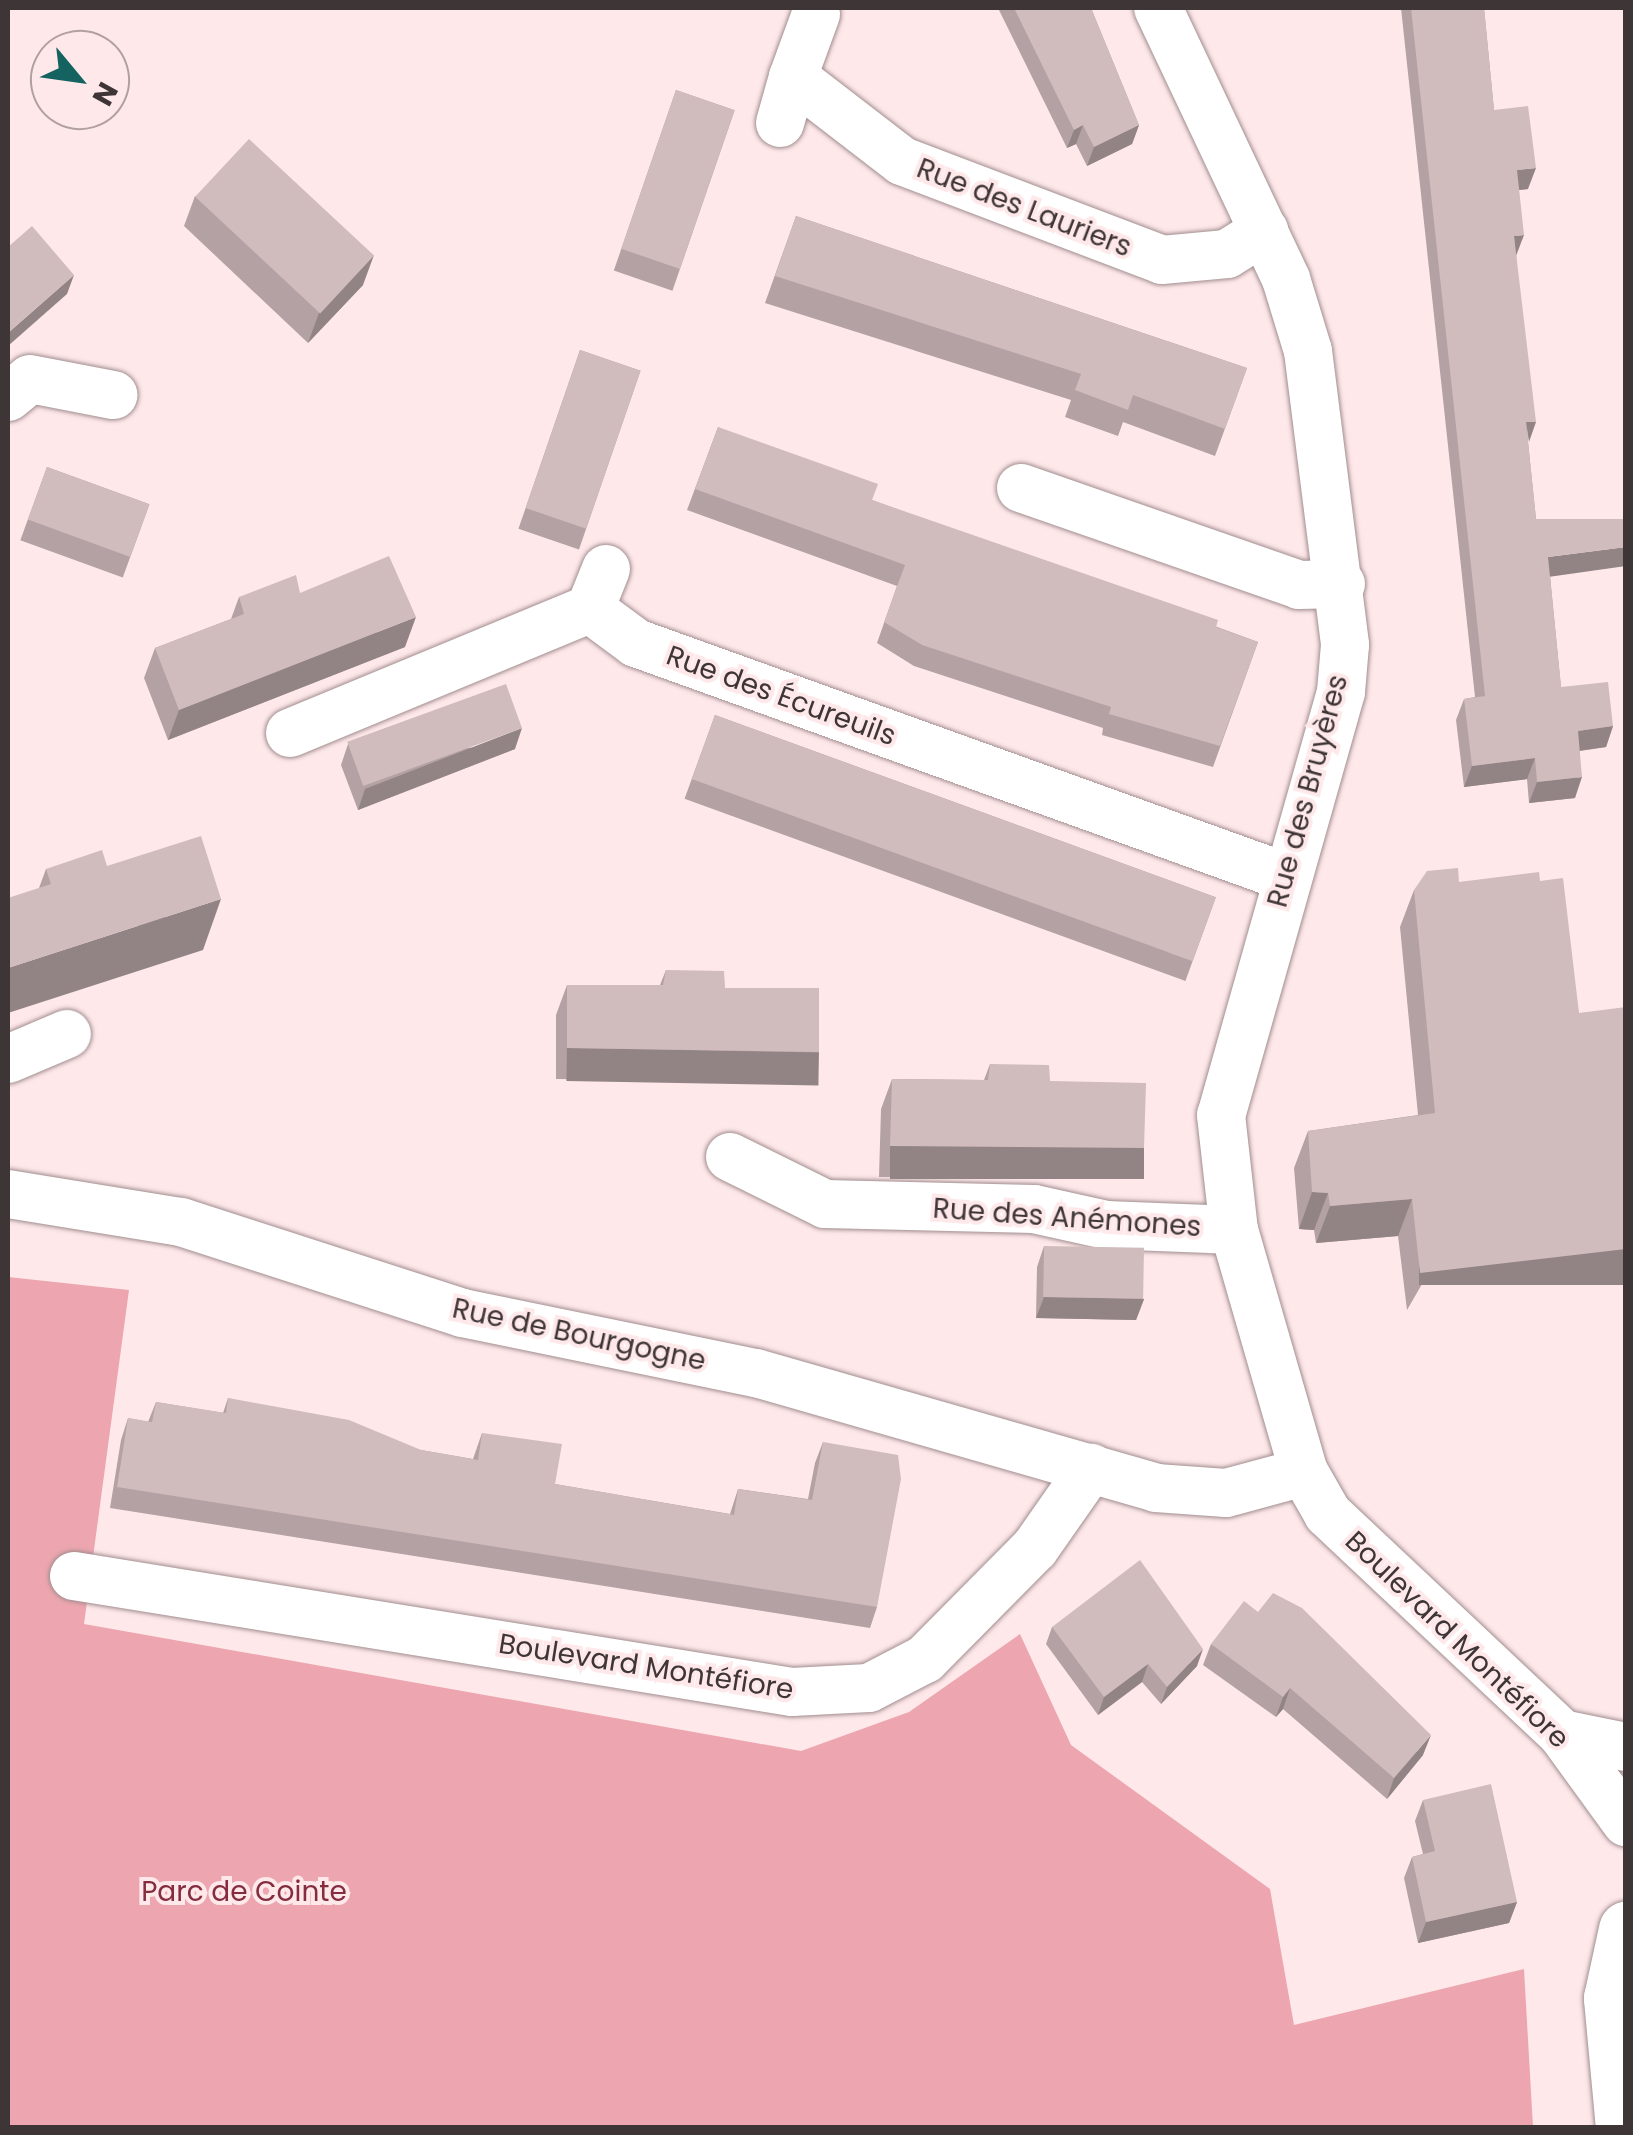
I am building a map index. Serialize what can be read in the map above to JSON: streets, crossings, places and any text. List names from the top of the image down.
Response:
{
  "streets": {
    "street": [
      "Rue des Lauriers",
      "Rue des Écureuils",
      "Rue des Bruyères",
      "Rue des Anémones",
      "Rue de Bourgogne",
      "Boulevard Montéfiore"
    ]
  },
  "crossings": [
    ["Rue des Lauriers", "Rue des Bruyères"],
    ["Rue des Écureuils", "Rue des Bruyères"],
    ["Rue des Bruyères", "Rue des Anémones"],
    ["Rue des Bruyères", "Boulevard Montéfiore"],
    ["Rue de Bourgogne", "Boulevard Montéfiore"]
  ],
  "parks": ["Parc de Cointe"],
  "north": "bottom right"
}
